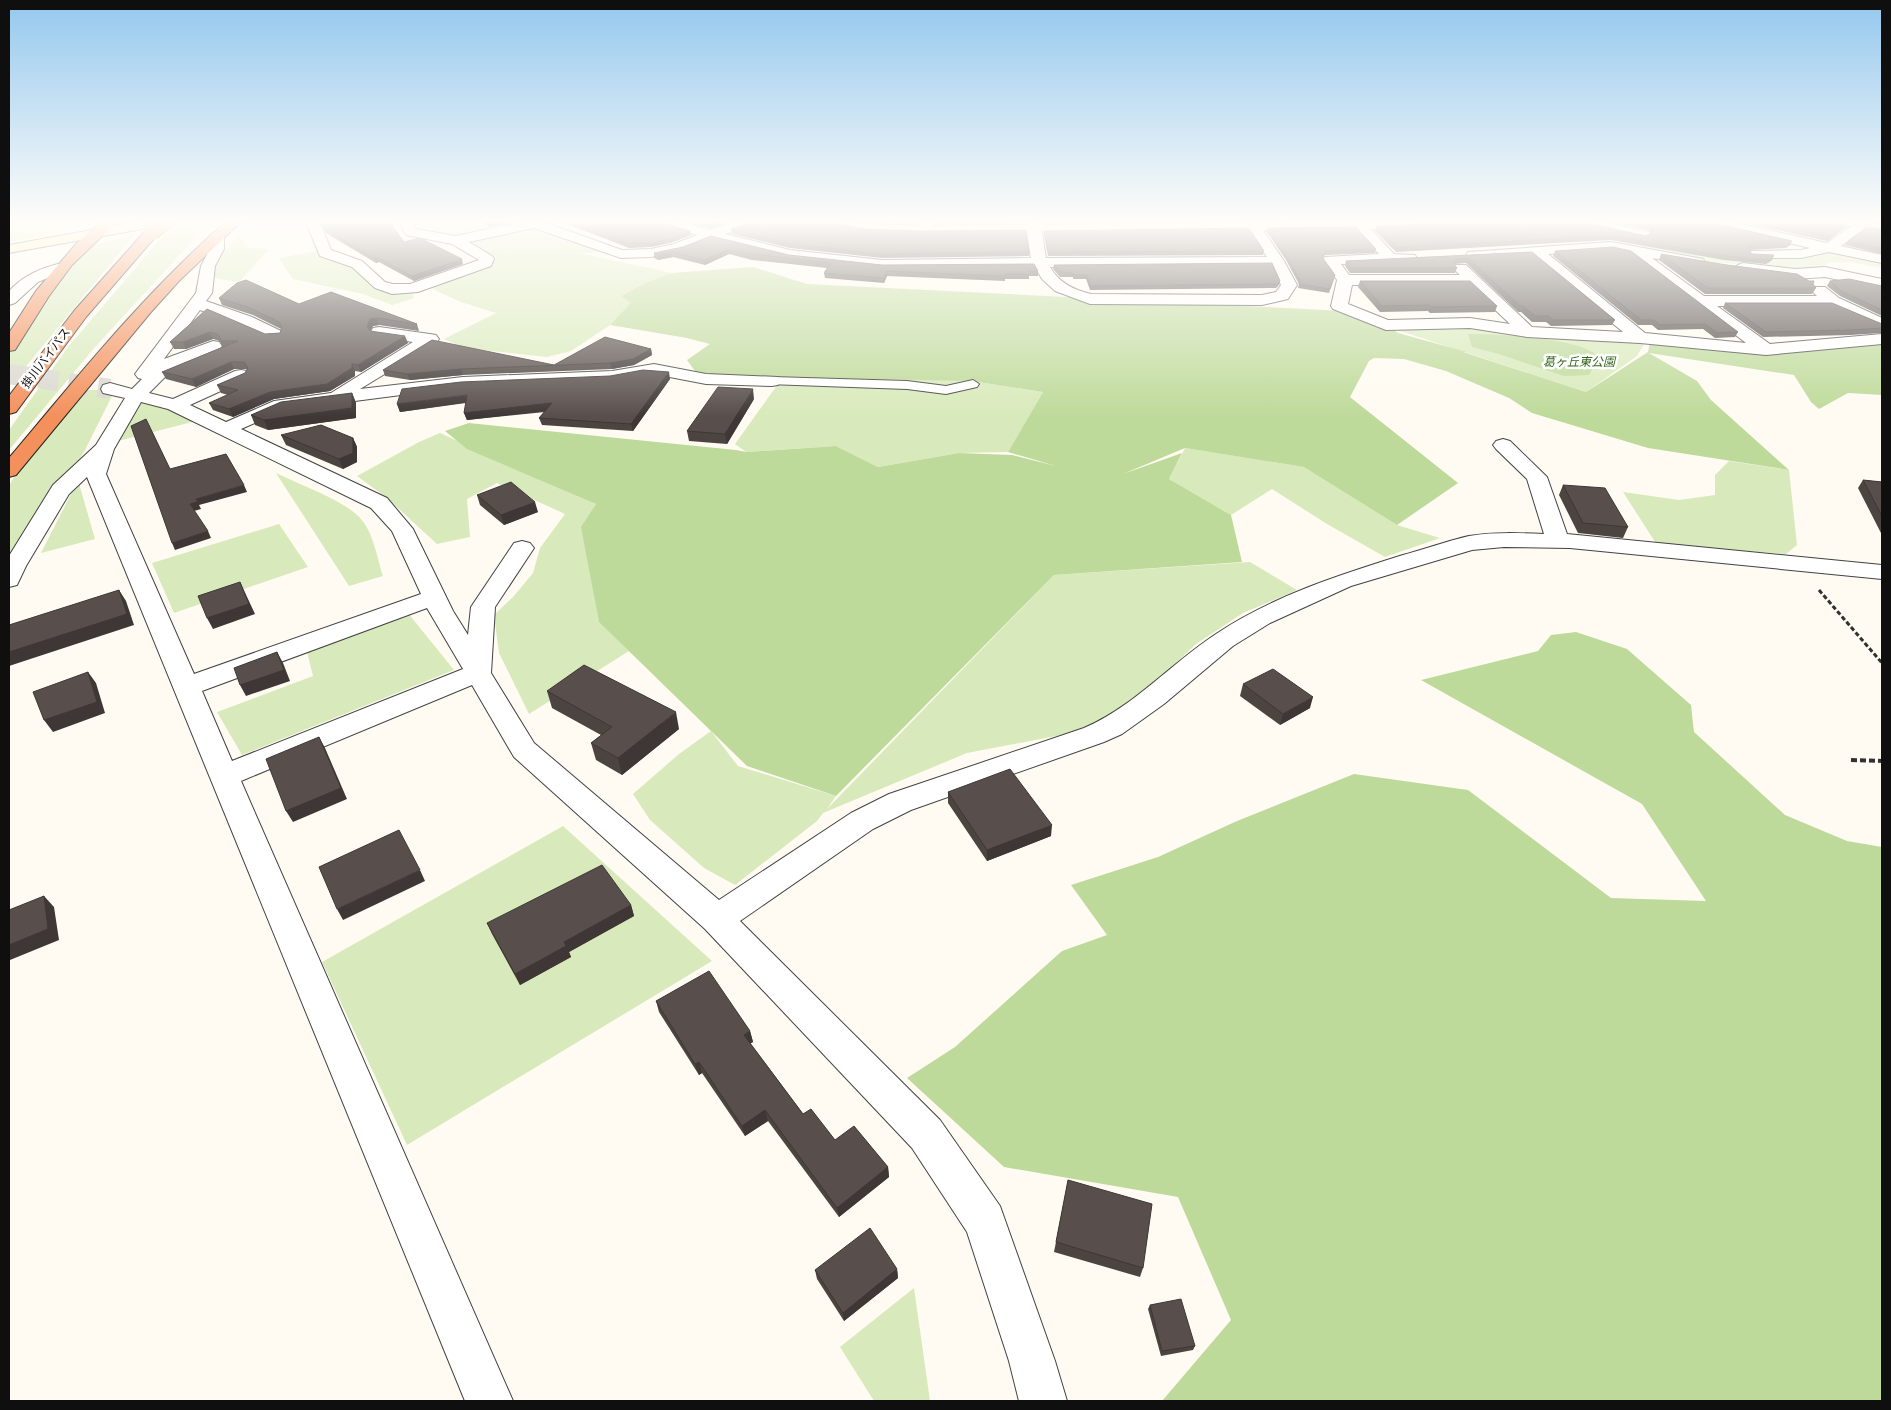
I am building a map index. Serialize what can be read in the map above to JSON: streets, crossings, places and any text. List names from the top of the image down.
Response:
{
  "streets": {
    "highway": ["掛川バイパス"]
  },
  "parks": ["葛ヶ丘東公園"]
}
